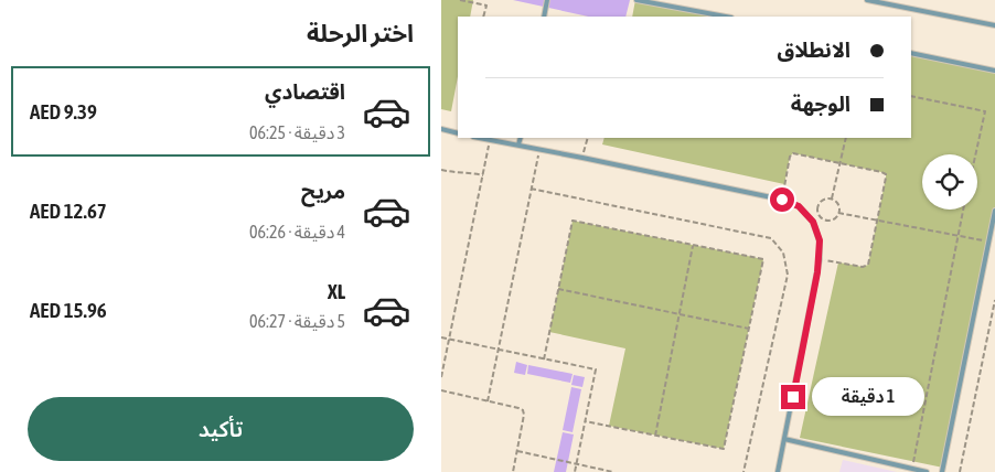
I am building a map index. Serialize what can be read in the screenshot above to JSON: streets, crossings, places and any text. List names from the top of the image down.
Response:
{
  "page": {
    "heading": "اختر الرحلة",
    "banner": ["الانطلاق", "الوجهة"],
    "list": [
      {
        "name": "اقتصادي",
        "note": "3 دقيقة · 06:25",
        "value": "AED 9.39"
      },
      {
        "name": "مريح",
        "note": "4 دقيقة · 06:26",
        "value": "AED 12.67"
      },
      {
        "name": "XL",
        "note": "5 دقيقة · 06:27",
        "value": "AED 15.96"
      }
    ],
    "bubble": "1 دقيقة",
    "buttons": "تأكيد"
  }
}
